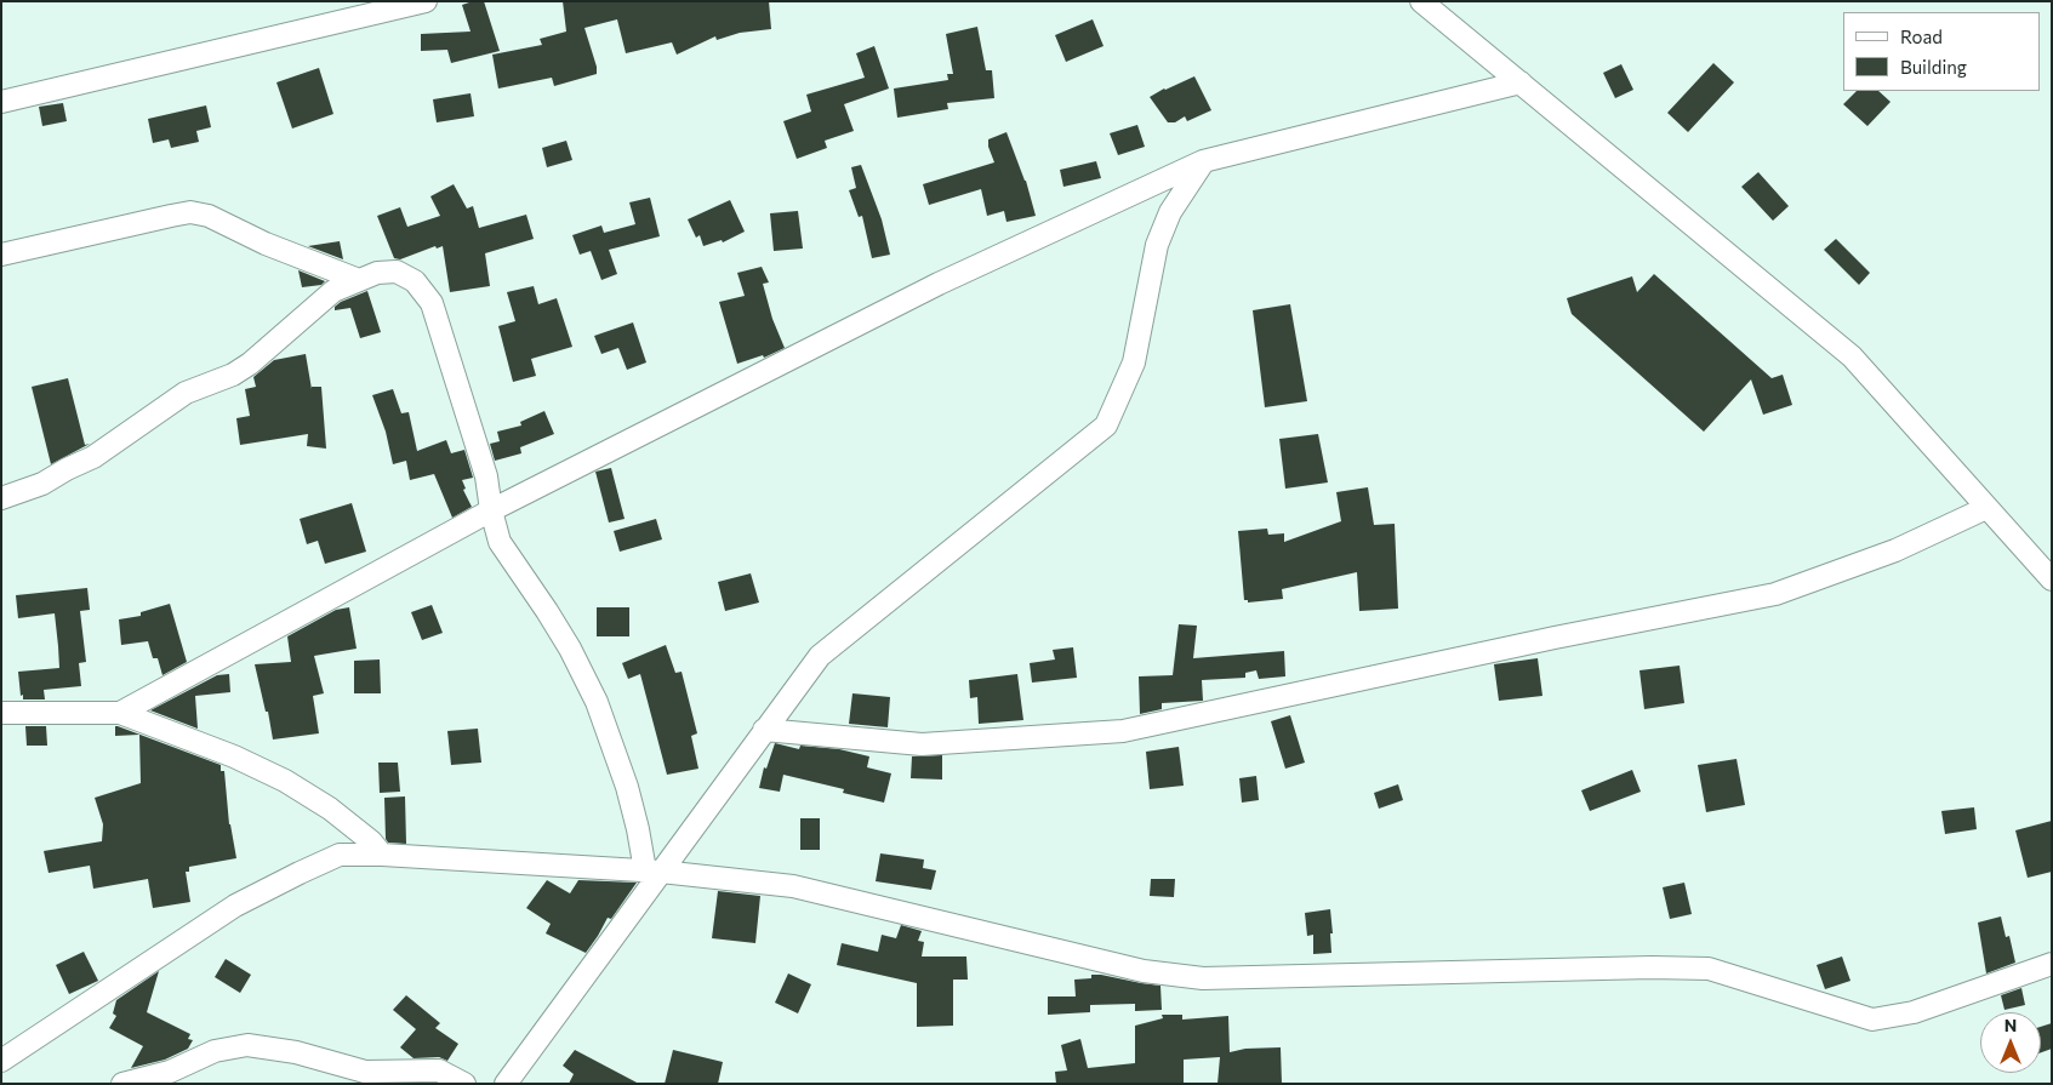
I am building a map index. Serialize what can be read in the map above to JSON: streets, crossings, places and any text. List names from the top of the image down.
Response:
{
  "legend": ["Road", "Building"],
  "north": "top"
}
